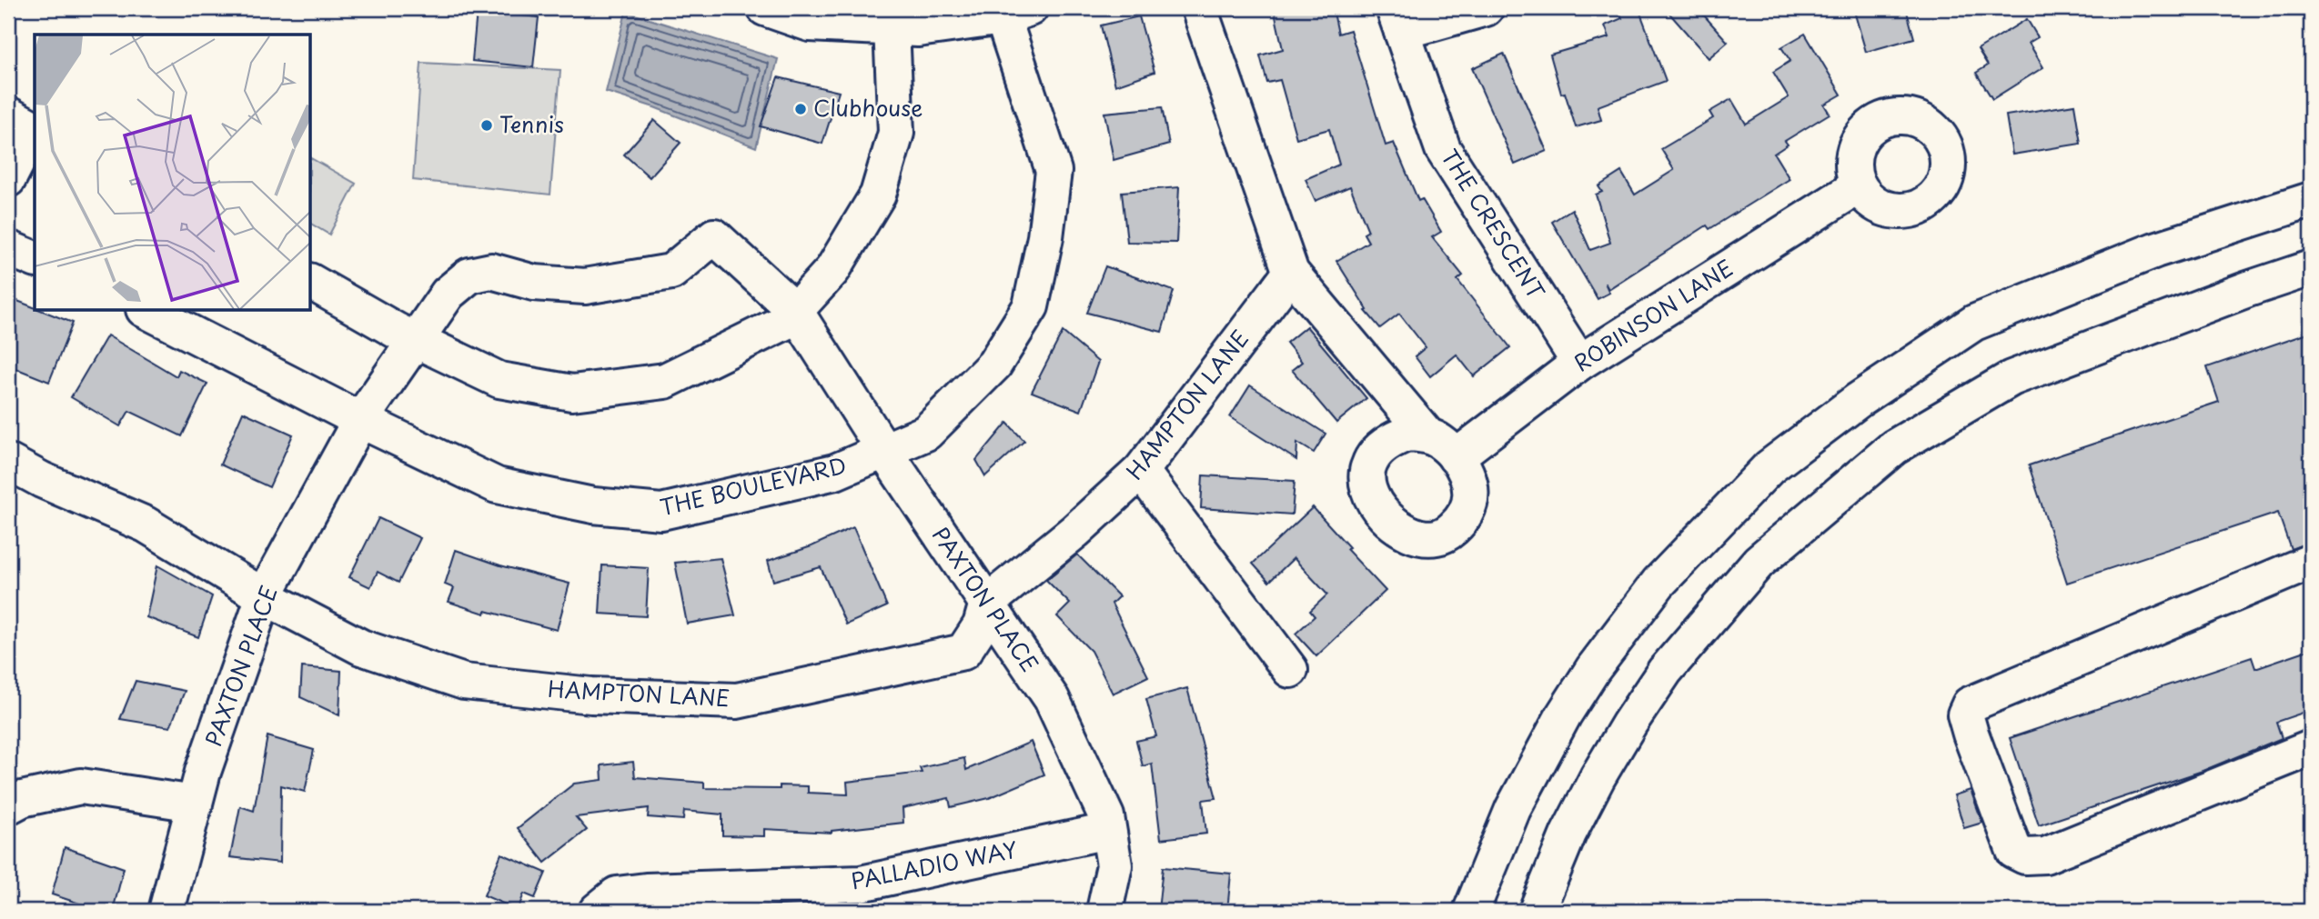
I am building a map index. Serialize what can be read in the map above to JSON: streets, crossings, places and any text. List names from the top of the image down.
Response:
{
  "streets": {
    "street": [
      "THE CRESCENT",
      "ROBINSON LANE",
      "HAMPTON LANE",
      "THE BOULEVARD",
      "PAXTON PLACE",
      "PALLADIO WAY"
    ]
  },
  "crossings": [
    ["THE CRESCENT", "ROBINSON LANE"],
    ["HAMPTON LANE", "PAXTON PLACE"],
    ["THE BOULEVARD", "PAXTON PLACE"],
    ["PAXTON PLACE", "PALLADIO WAY"]
  ],
  "places": ["Clubhouse", "Tennis"]
}
